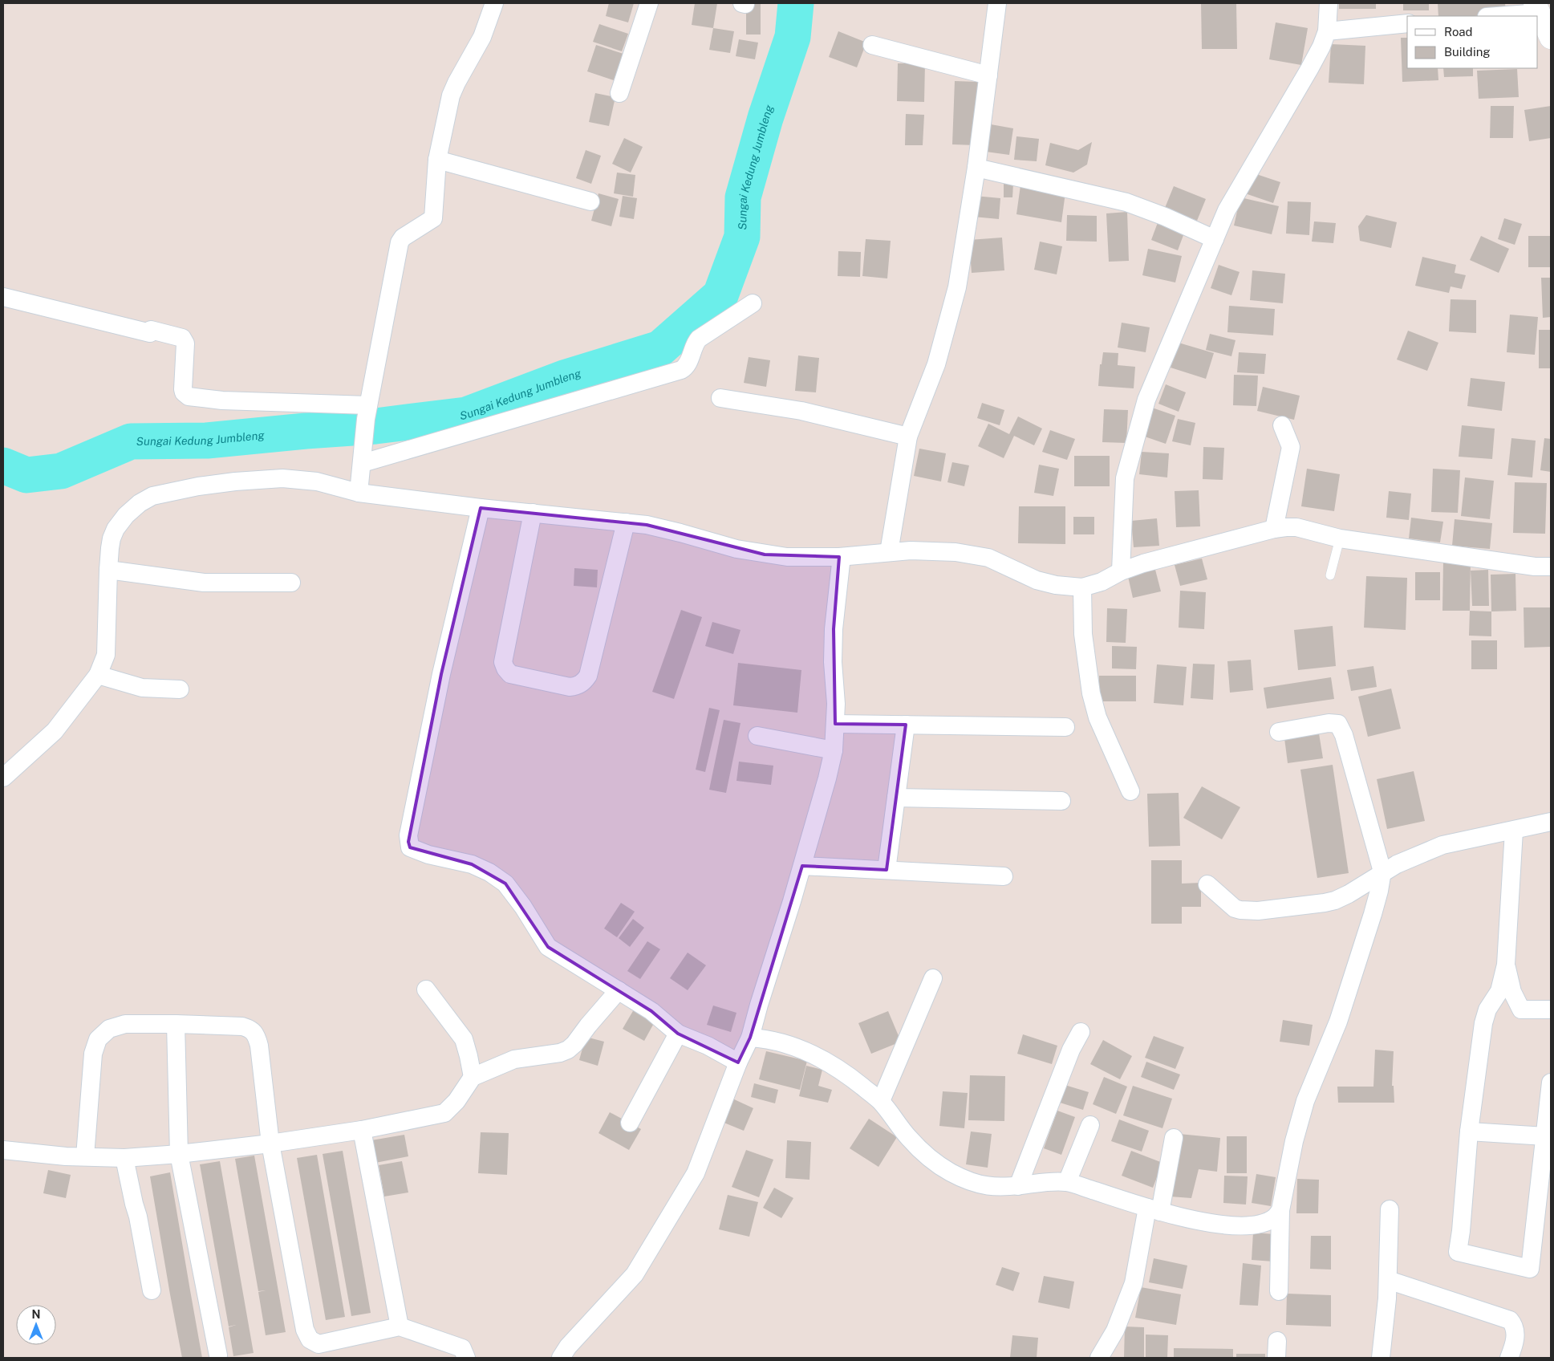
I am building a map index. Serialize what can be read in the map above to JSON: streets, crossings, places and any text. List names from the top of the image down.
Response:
{
  "water": ["Sungai Kedung Jumbleng"],
  "legend": ["Road", "Building"],
  "north": "top"
}
